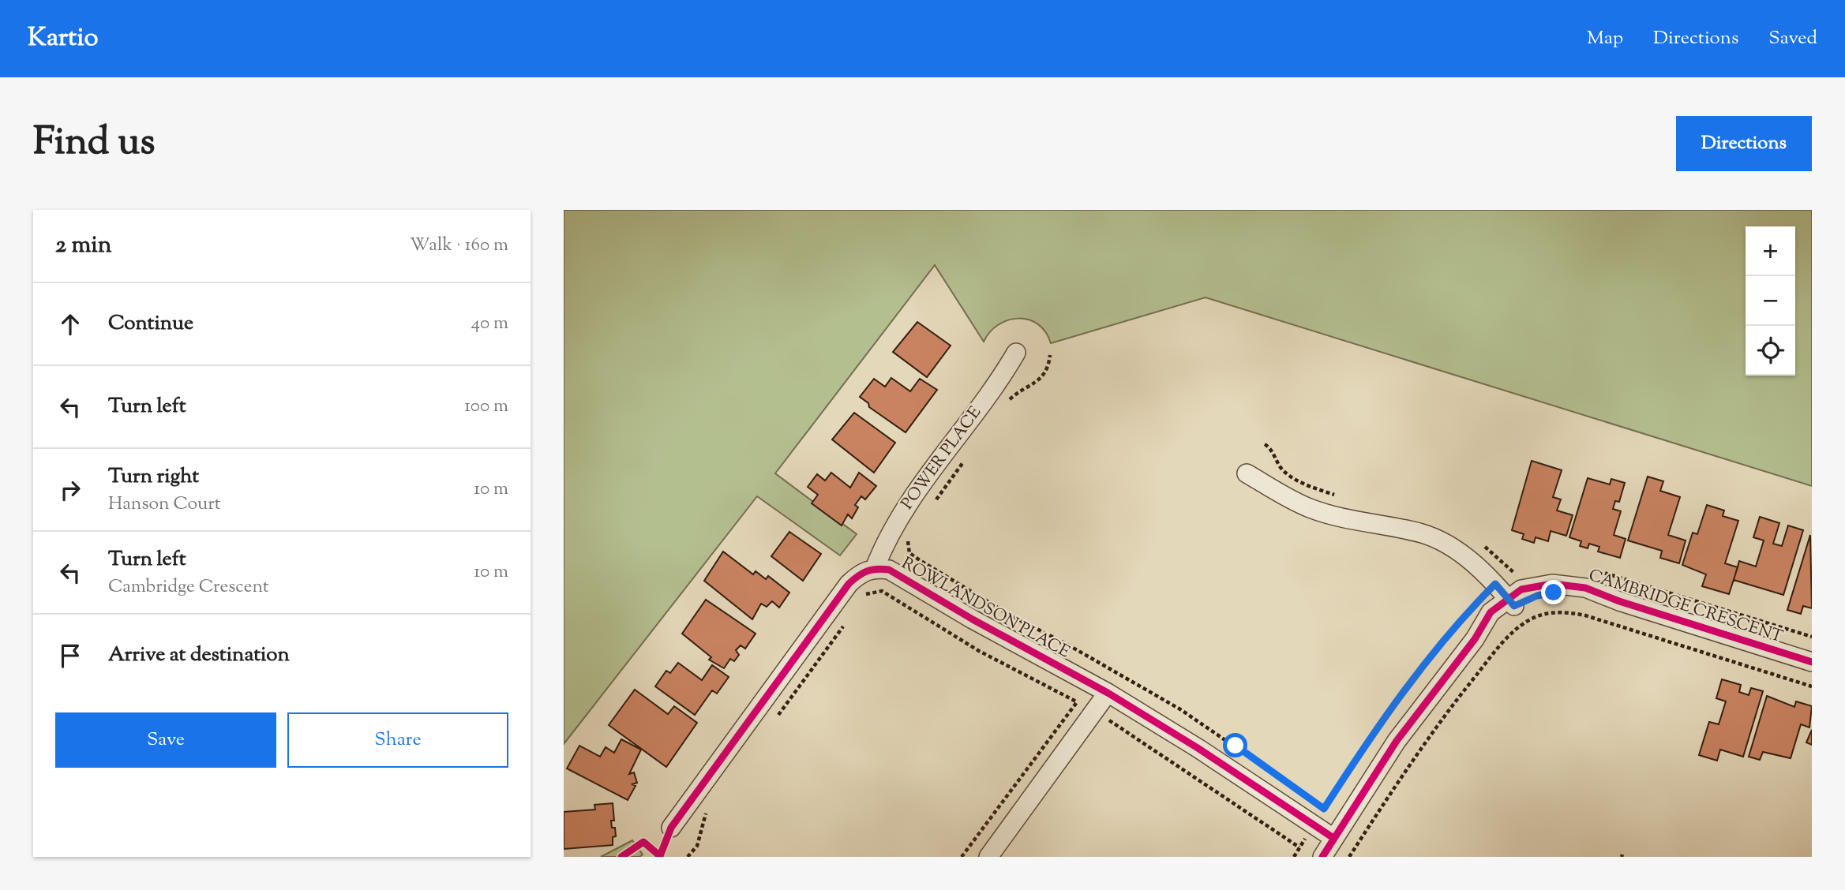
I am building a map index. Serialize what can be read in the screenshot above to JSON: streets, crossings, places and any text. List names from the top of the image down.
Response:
{
  "streets": {
    "street": ["POWER PLACE", "CAMBRIDGE CRESCENT", "ROWLANDSON PLACE"]
  },
  "crossings": [
    ["POWER PLACE", "ROWLANDSON PLACE"],
    ["CAMBRIDGE CRESCENT", "ROWLANDSON PLACE"]
  ],
  "page": {
    "header": "Kartio",
    "nav": ["Map", "Directions", "Saved"],
    "title": "Find us",
    "buttons": [
      "Directions",
      ["Save", "Share"]
    ],
    "heading": ["2 min", "Walk · 160 m"],
    "map_buttons": ["+", "−"],
    "list": [
      ["Continue", "40 m"],
      ["Turn left", "100 m"],
      ["Turn right", "Hanson Court", "10 m"],
      ["Turn left", "Cambridge Crescent", "10 m"],
      "Arrive at destination"
    ]
  }
}
